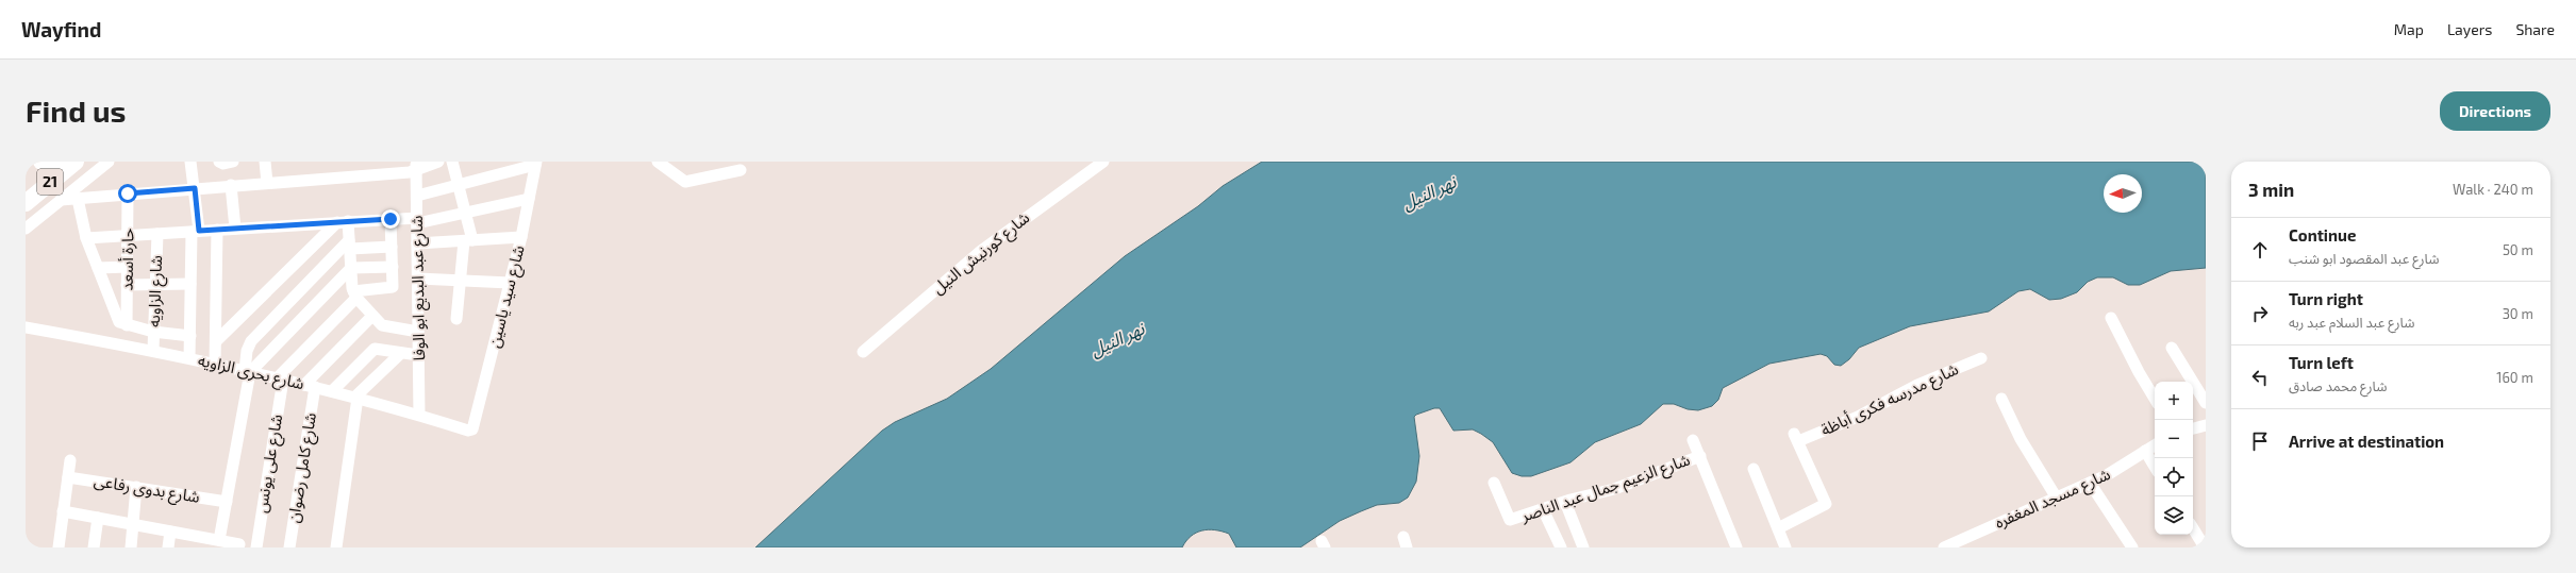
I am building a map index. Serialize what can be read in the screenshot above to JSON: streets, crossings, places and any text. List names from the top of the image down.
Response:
{
  "streets": {
    "highway": ["21"],
    "street": [
      "شارع كورنيش النيل",
      "حارة أسعد",
      "شارع عبد البديع ابو الوفا",
      "شارع الزاويه",
      "شارع سيد ياسين",
      "شارع بحرى الزاويه",
      "شارع مدرسه فكرى أباظة",
      "شارع على يونس",
      "شارع كامل رضوان",
      "شارع الزعيم جمال عبد الناصر",
      "شارع بدوى رفاعى",
      "شارع مسجد المغفره"
    ]
  },
  "crossings": [
    ["شارع عبد البديع ابو الوفا", "شارع بحرى الزاويه"],
    ["شارع الزاويه", "شارع بحرى الزاويه"],
    ["شارع سيد ياسين", "شارع بحرى الزاويه"],
    ["شارع بحرى الزاويه", "شارع على يونس"],
    ["شارع بحرى الزاويه", "شارع كامل رضوان"]
  ],
  "water": ["نهر النيل"],
  "north": "left",
  "page": {
    "header": "Wayfind",
    "nav": ["Map", "Layers", "Share"],
    "buttons": "Directions",
    "title": "Find us",
    "heading": ["3 min", "Walk · 240 m"],
    "list": [
      ["Continue", "شارع عبد المقصود ابو شنب", "50 m"],
      ["Turn right", "شارع عبد السلام عبد ربه", "30 m"],
      ["Turn left", "شارع محمد صادق", "160 m"],
      "Arrive at destination"
    ],
    "map_buttons": ["+", "−"]
  }
}
